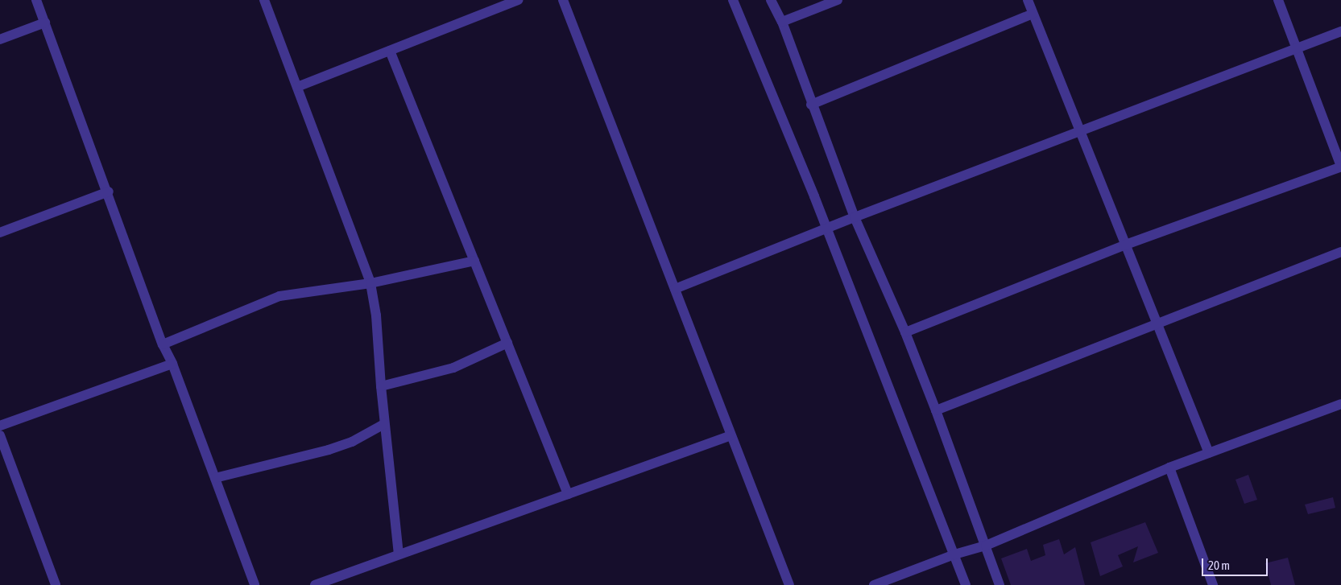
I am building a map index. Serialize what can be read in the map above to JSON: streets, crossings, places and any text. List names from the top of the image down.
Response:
{
  "scale_bar": "20 m"
}
